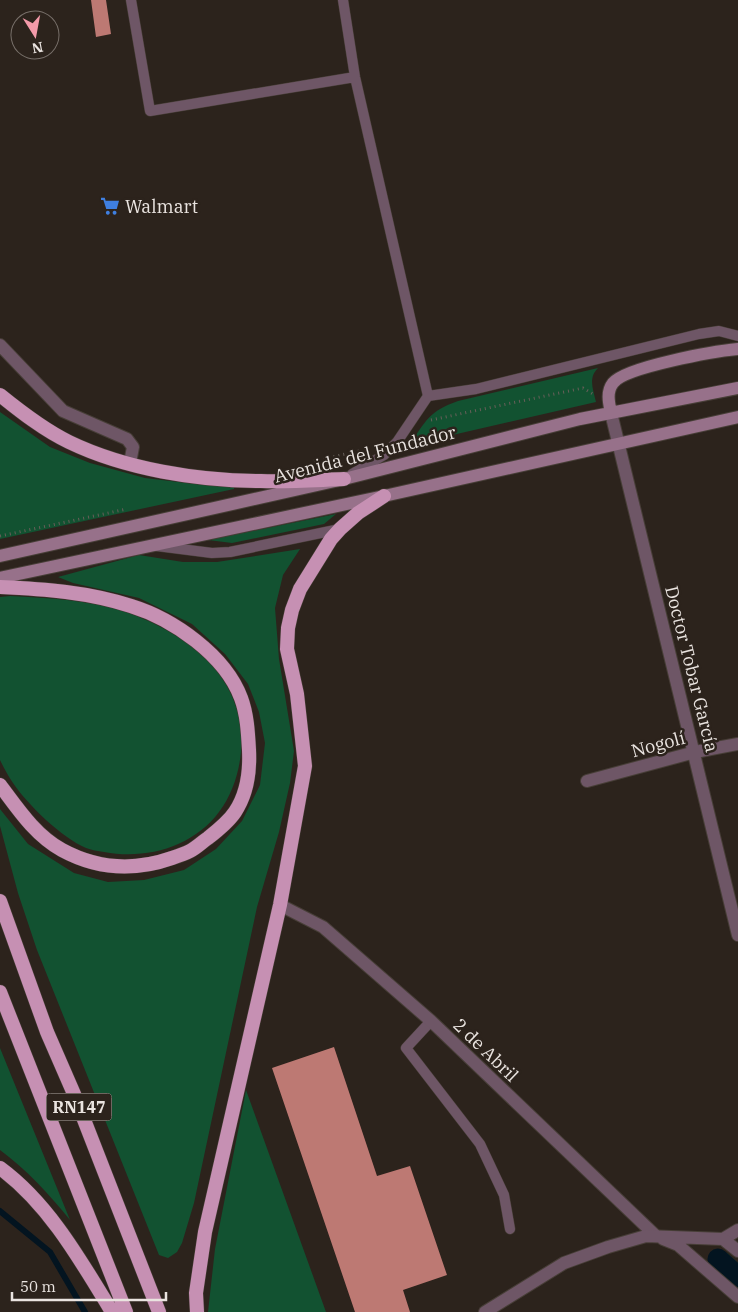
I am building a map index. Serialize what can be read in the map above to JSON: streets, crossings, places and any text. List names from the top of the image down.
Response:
{
  "streets": {
    "highway": ["RN147"],
    "main road": ["Avenida del Fundador"],
    "street": ["Doctor Tobar García", "Nogolí", "2 de Abril"]
  },
  "crossings": [
    ["Avenida del Fundador", "Doctor Tobar García"],
    ["Doctor Tobar García", "Nogolí"]
  ],
  "places": {
    "supermarket": ["Walmart"]
  },
  "scale_bar": "50 m",
  "north": "bottom"
}
